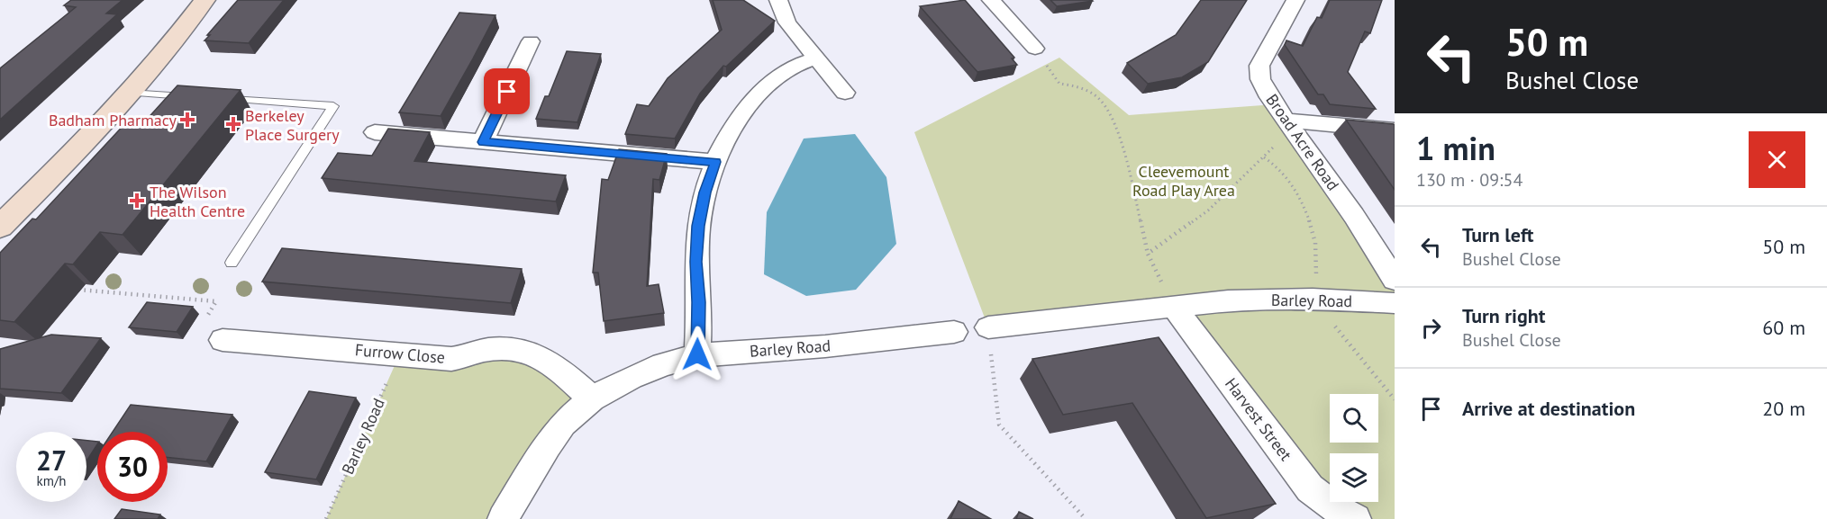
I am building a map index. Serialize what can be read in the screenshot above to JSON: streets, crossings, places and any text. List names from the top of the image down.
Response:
{
  "streets": {
    "street": [
      "Broad Acre Road",
      "Barley Road",
      "Furrow Close",
      "Harvest Street"
    ]
  },
  "crossings": [
    ["Barley Road", "Furrow Close"],
    ["Barley Road", "Harvest Street"]
  ],
  "parks": ["Cleevemount Road Play Area"],
  "places": {
    "health": ["Badham Pharmacy", "Berkeley Place Surgery", "The Wilson Health Centre"]
  },
  "page": {
    "turn": ["50 m", "Bushel Close"],
    "heading": ["1 min", "130 m · 09:54"],
    "list": [
      {
        "name": "Turn left",
        "note": "Bushel Close",
        "value": "50 m"
      },
      {
        "name": "Turn right",
        "note": "Bushel Close",
        "value": "60 m"
      },
      {
        "name": "Arrive at destination",
        "value": "20 m"
      }
    ],
    "speed": "27 km/h",
    "limit": "30"
  }
}
